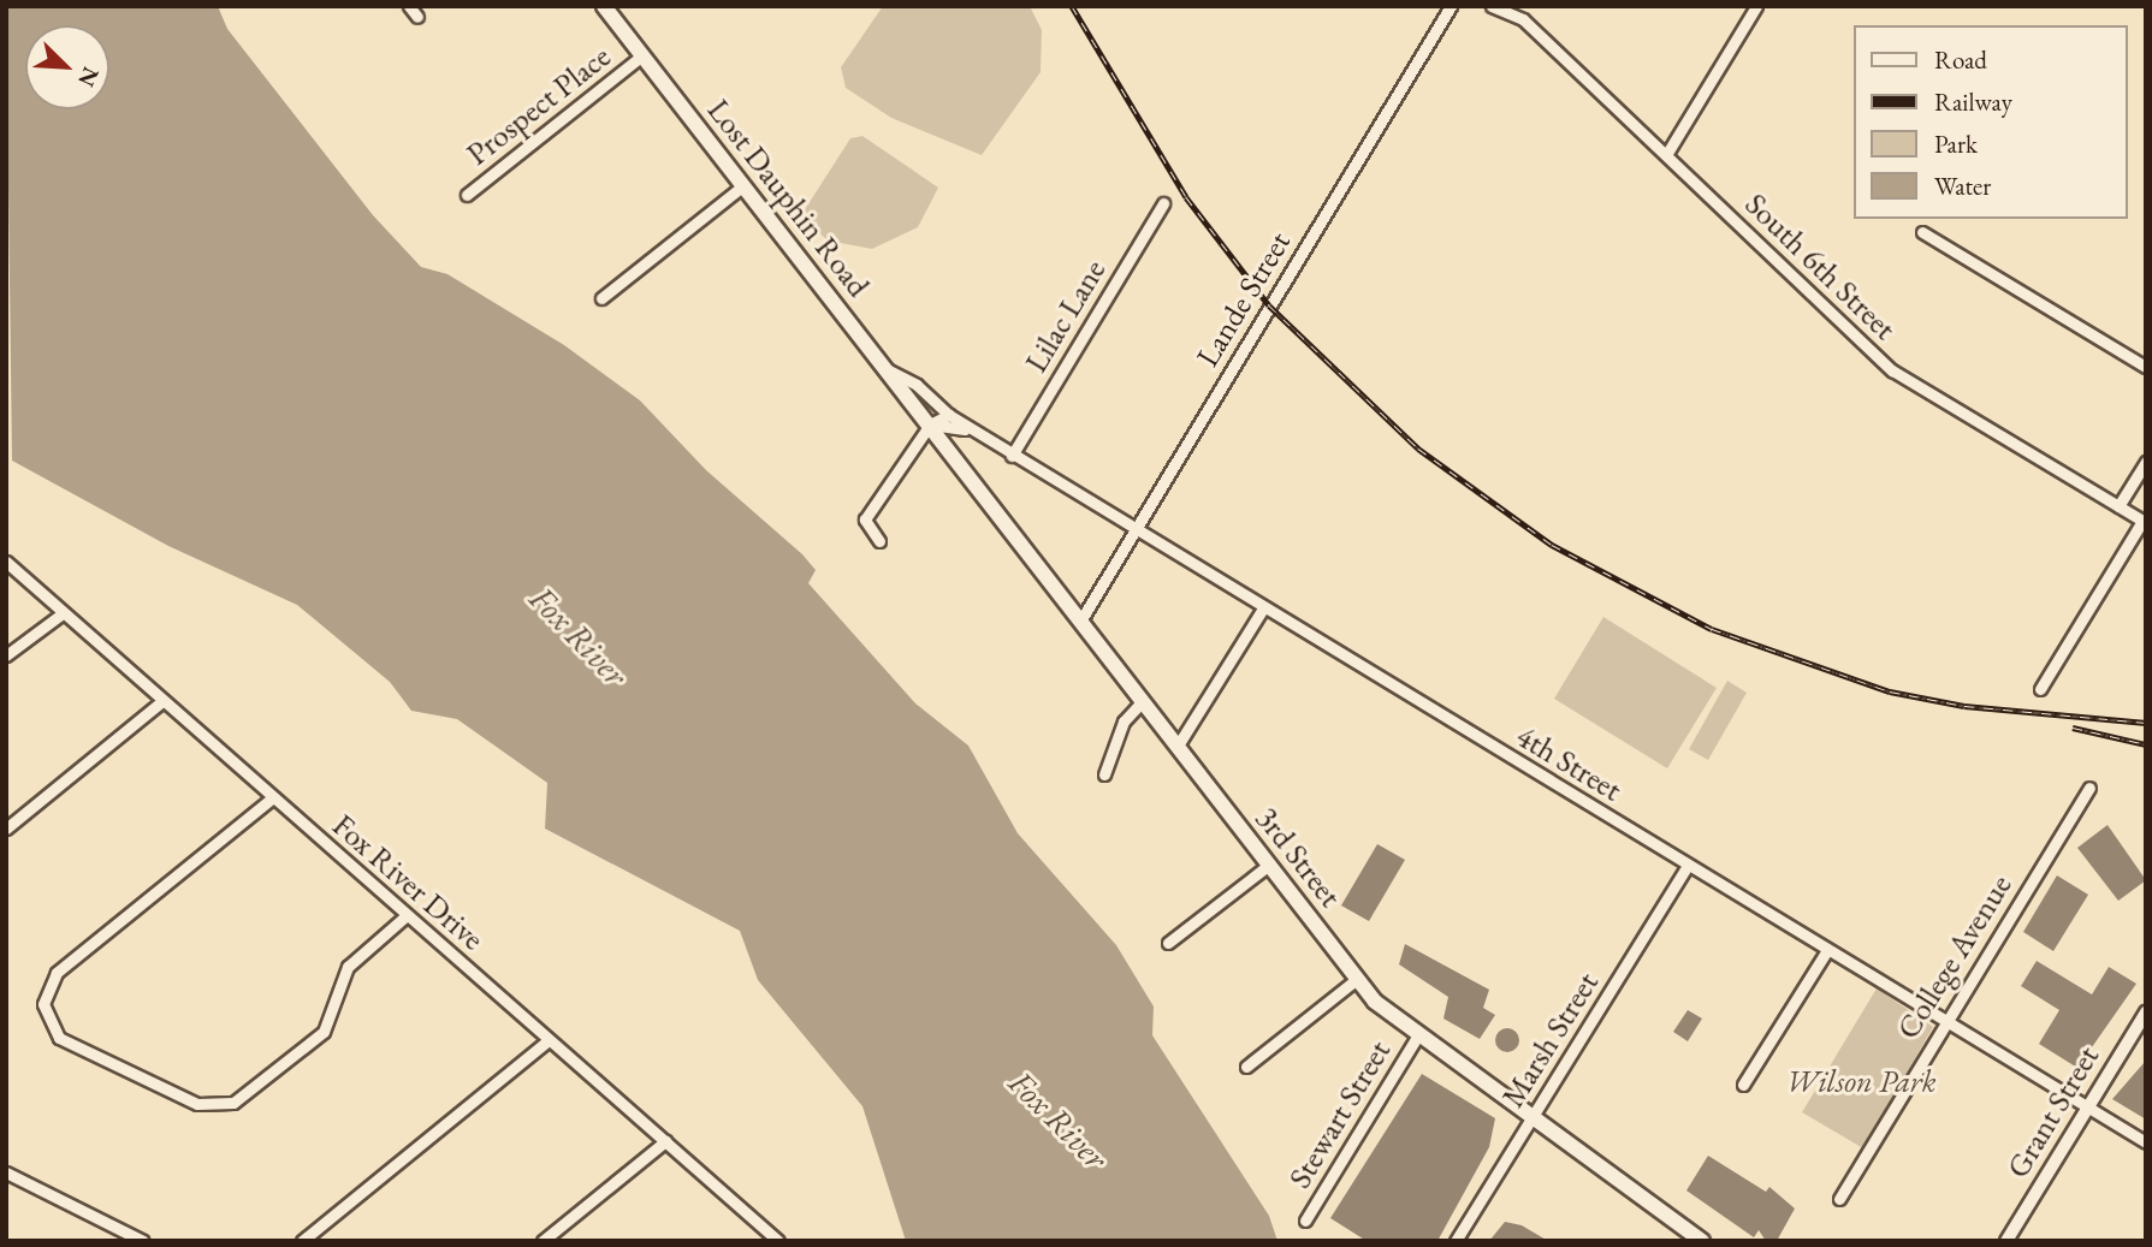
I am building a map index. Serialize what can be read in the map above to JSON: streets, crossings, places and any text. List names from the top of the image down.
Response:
{
  "streets": {
    "main road": ["Lost Dauphin Road", "3rd Street"],
    "street": [
      "Prospect Place",
      "South 6th Street",
      "Lande Street",
      "Lilac Lane",
      "4th Street",
      "Fox River Drive",
      "College Avenue",
      "Marsh Street",
      "Grant Street",
      "Stewart Street"
    ]
  },
  "crossings": [
    ["Prospect Place", "Lost Dauphin Road"],
    ["Lost Dauphin Road", "4th Street"],
    ["Lost Dauphin Road", "3rd Street"],
    ["Lande Street", "4th Street"],
    ["Lande Street", "3rd Street"],
    ["Lilac Lane", "4th Street"],
    ["4th Street", "3rd Street"],
    ["4th Street", "College Avenue"],
    ["4th Street", "Marsh Street"],
    ["4th Street", "Grant Street"],
    ["3rd Street", "Marsh Street"],
    ["3rd Street", "Stewart Street"]
  ],
  "water": ["Fox River"],
  "parks": ["Wilson Park"],
  "legend": [
    "Road",
    "Railway",
    "Park",
    "Water"
  ],
  "north": "bottom right"
}
